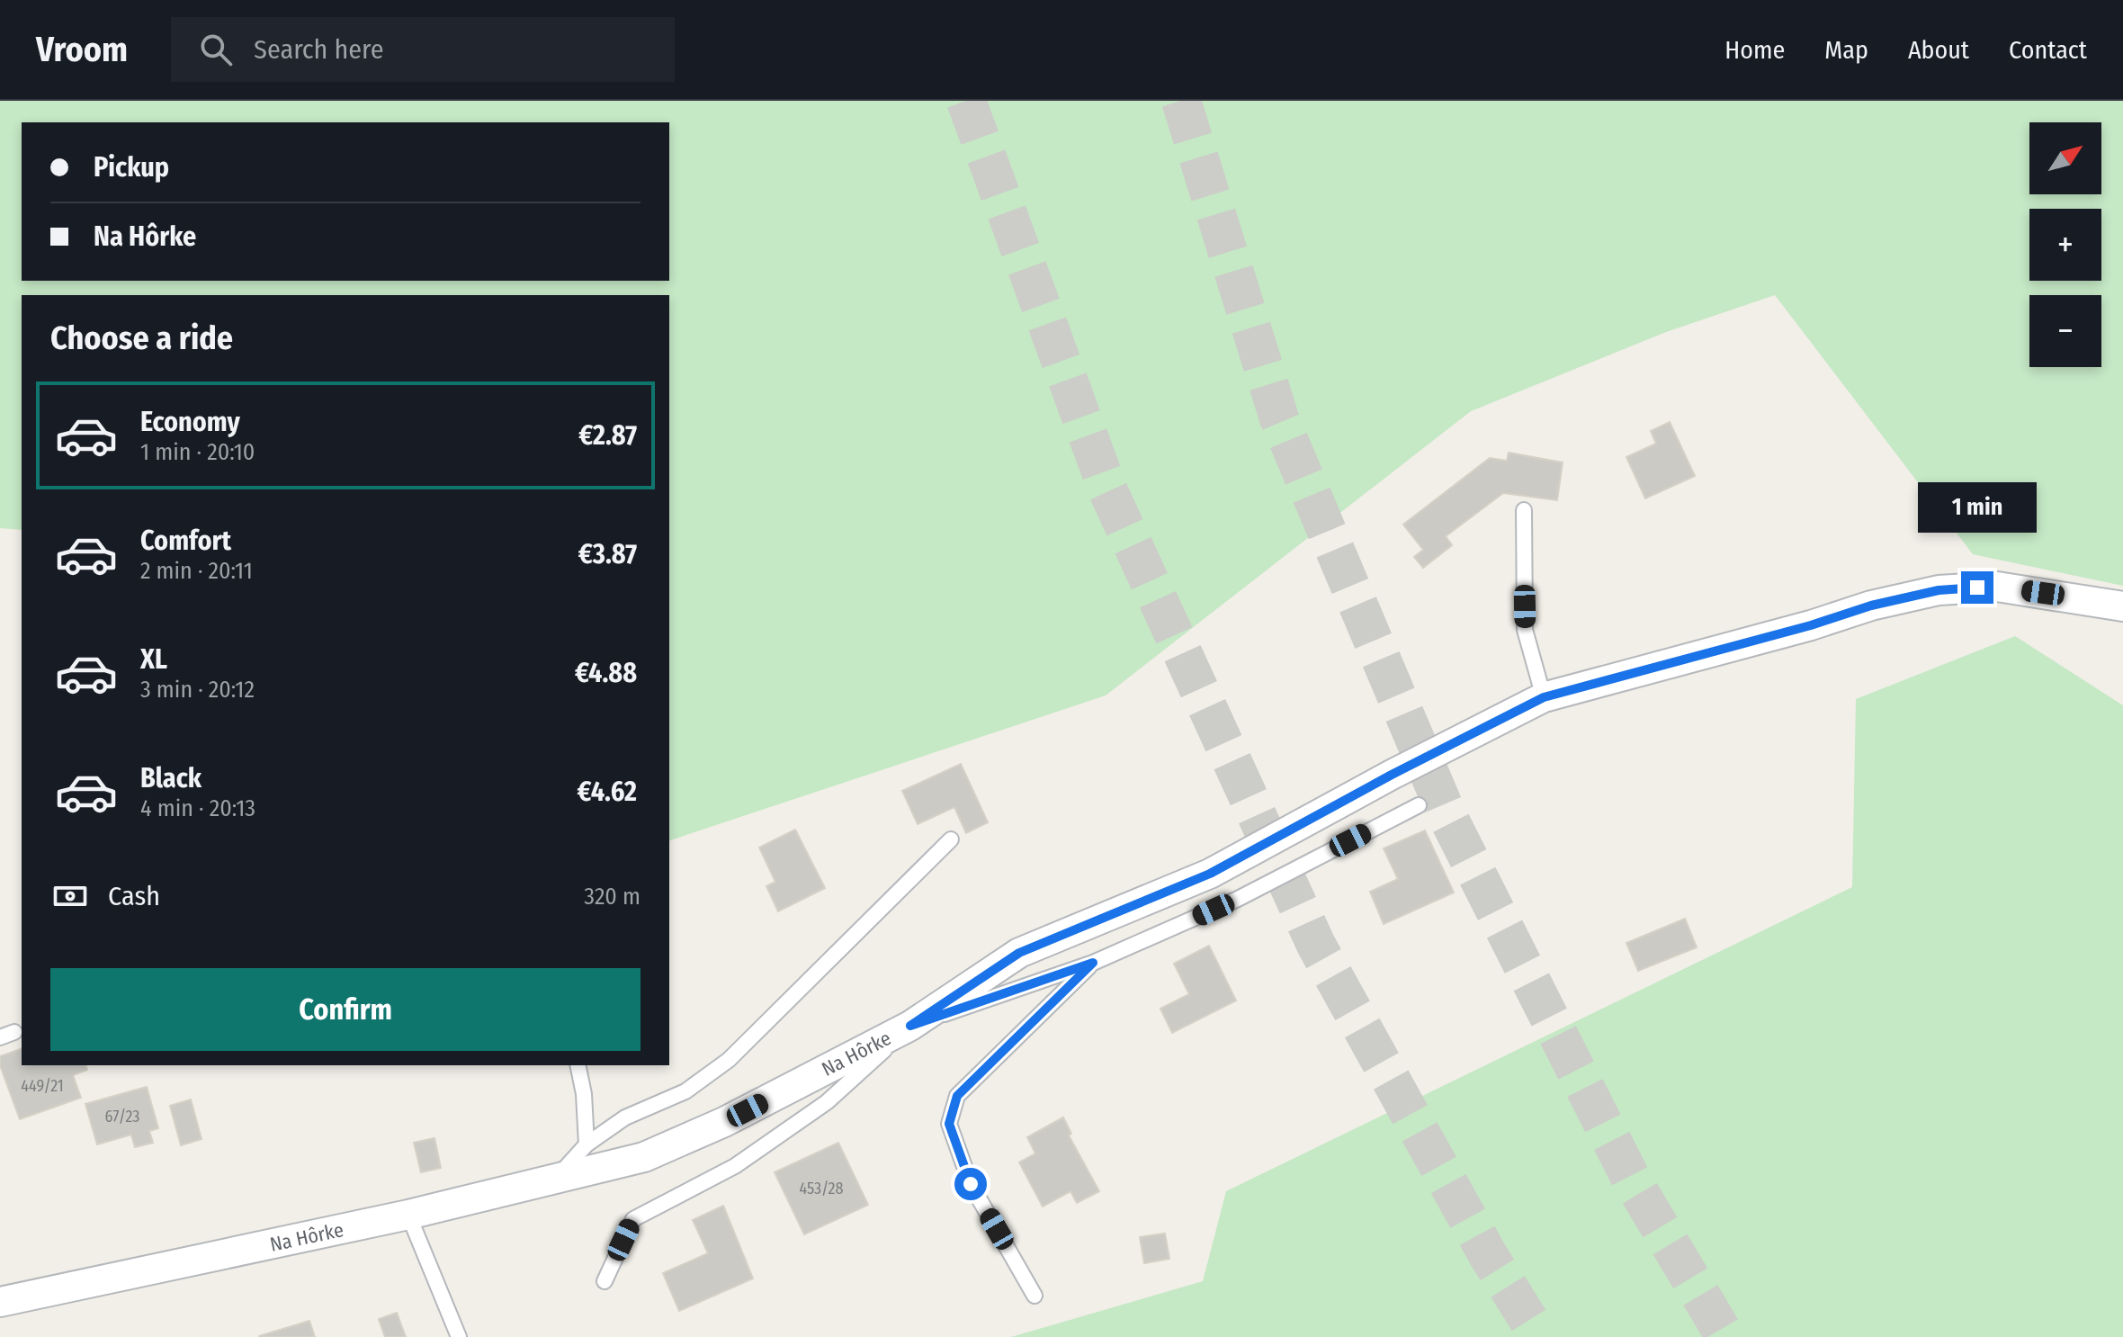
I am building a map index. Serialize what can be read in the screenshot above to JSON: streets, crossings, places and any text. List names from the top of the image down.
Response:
{
  "streets": {
    "street": ["Na Hôrke"]
  },
  "house_numbers": ["449/21", "67/23", "453/28"],
  "north": "top right",
  "page": {
    "header": "Vroom",
    "search": "Search here",
    "nav": [
      "Home",
      "Map",
      "About",
      "Contact"
    ],
    "map_buttons": ["+", "−"],
    "banner": ["Pickup", "Na Hôrke"],
    "heading": "Choose a ride",
    "list": [
      {
        "name": "Economy",
        "note": "1 min · 20:10",
        "value": "€2.87"
      },
      {
        "name": "Comfort",
        "note": "2 min · 20:11",
        "value": "€3.87"
      },
      {
        "name": "XL",
        "note": "3 min · 20:12",
        "value": "€4.88"
      },
      {
        "name": "Black",
        "note": "4 min · 20:13",
        "value": "€4.62"
      }
    ],
    "bubble": "1 min",
    "pay": ["Cash", "320 m"],
    "buttons": "Confirm"
  }
}
